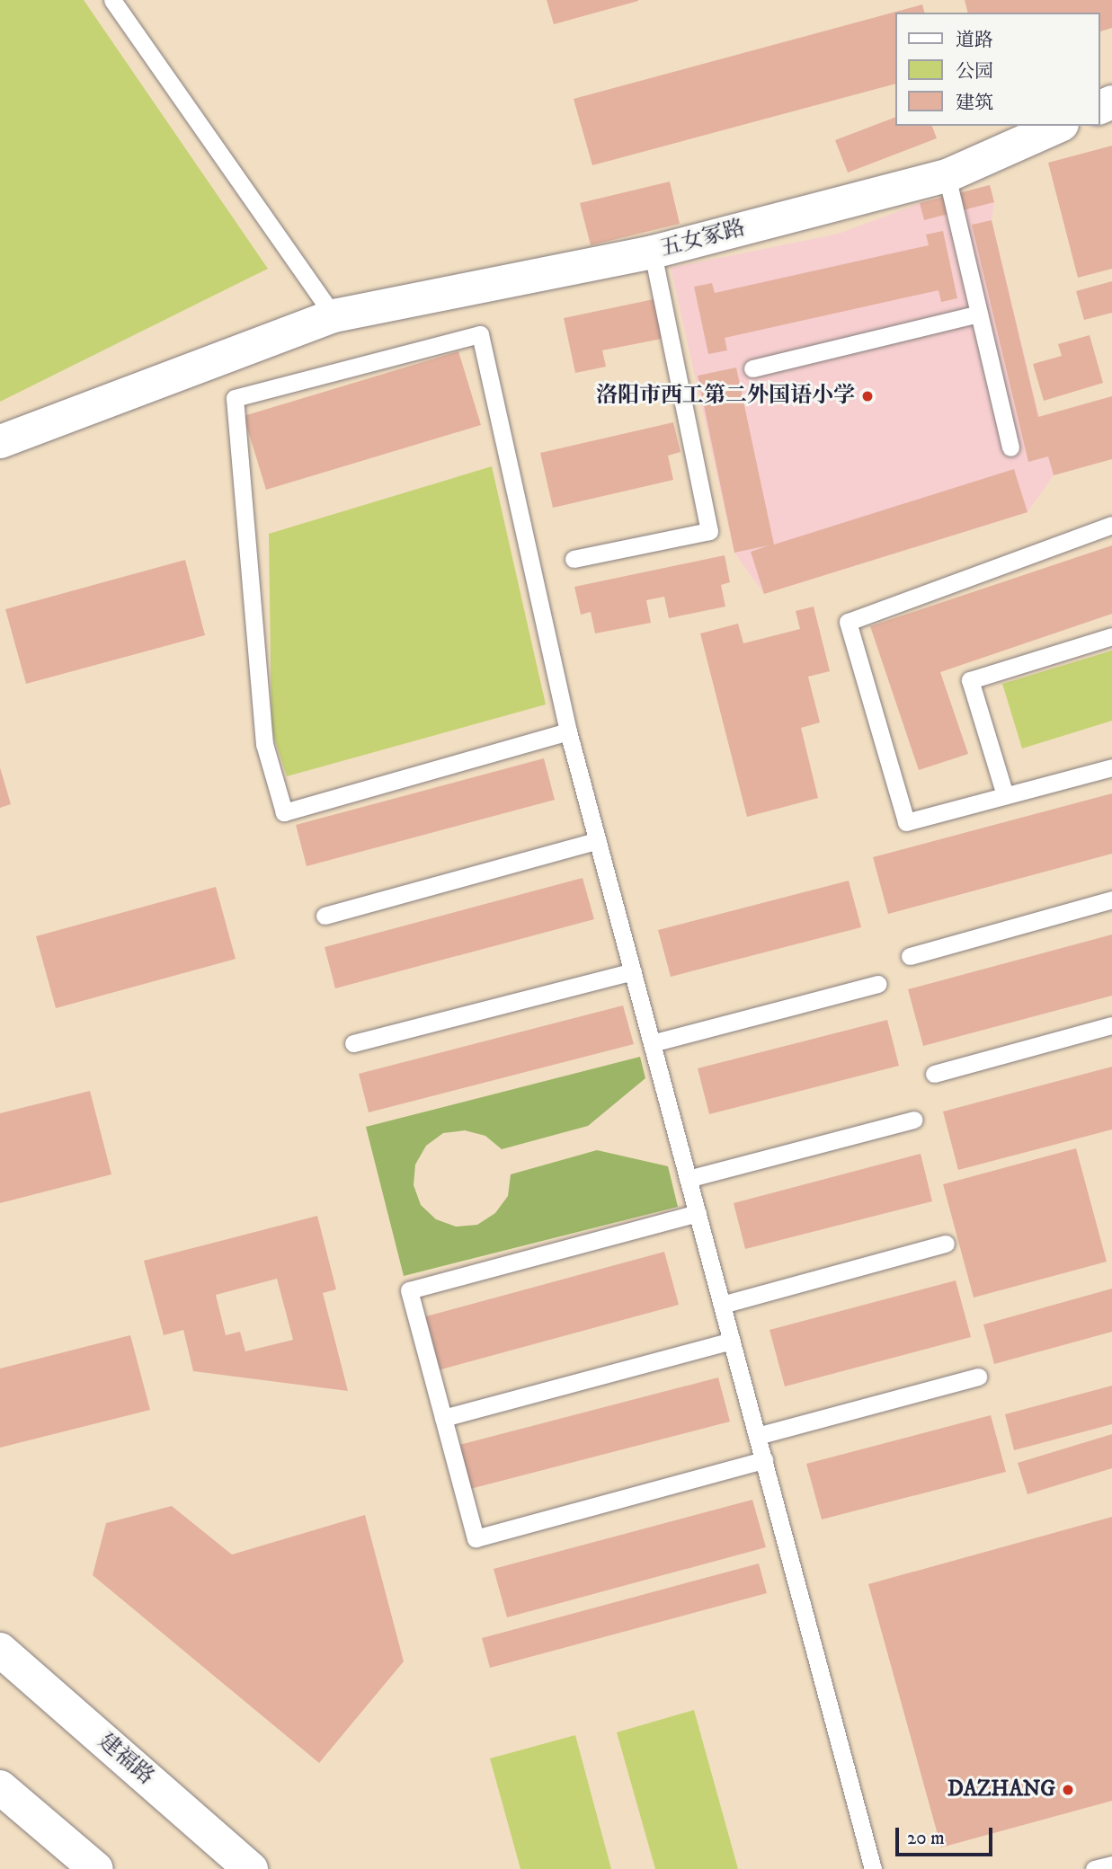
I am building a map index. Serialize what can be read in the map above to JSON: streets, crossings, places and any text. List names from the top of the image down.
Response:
{
  "streets": {
    "main road": ["建福路"],
    "street": ["五女冢路"]
  },
  "places": ["洛阳市西工第二外国语小学", "DAZHANG"],
  "legend": ["道路", "公园", "建筑"],
  "scale_bar": "20 m"
}
